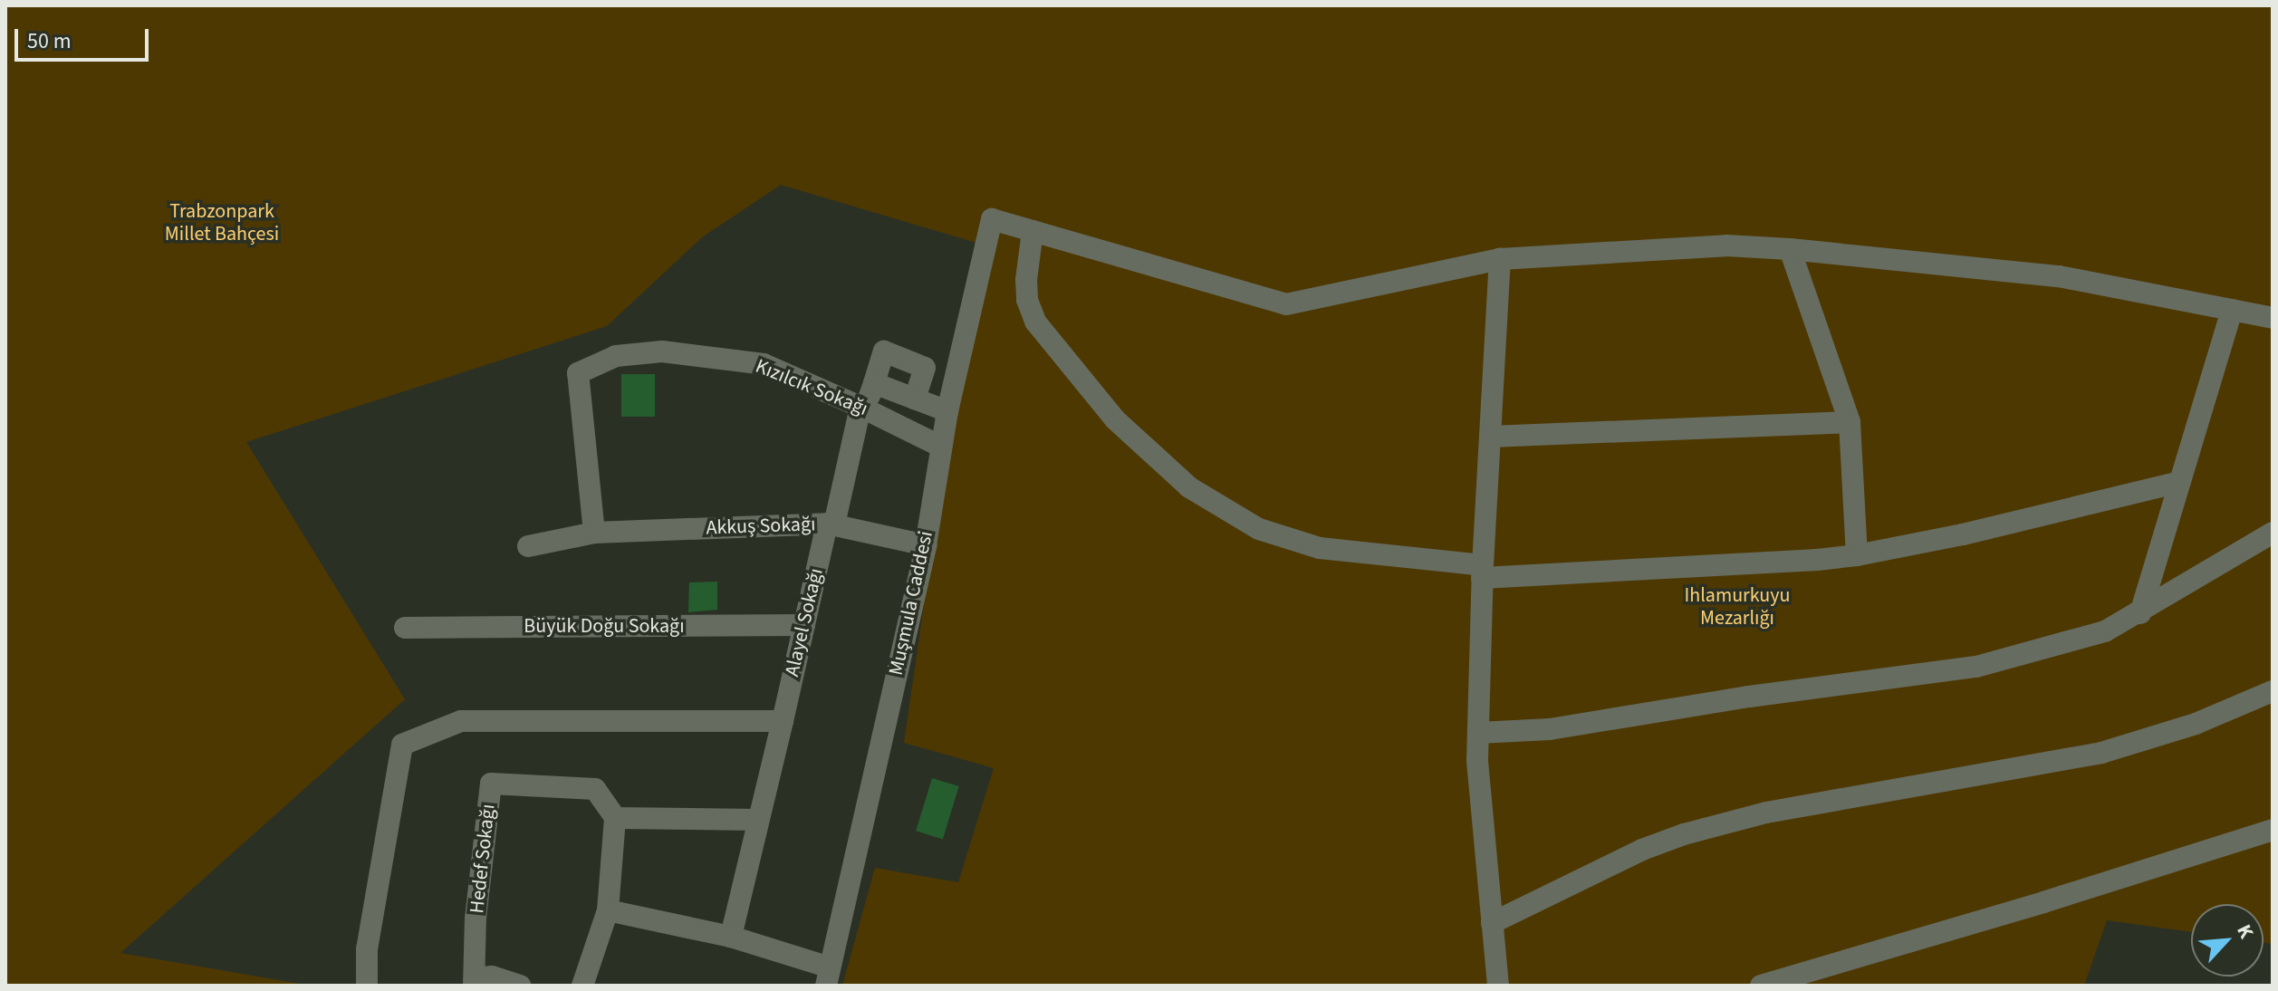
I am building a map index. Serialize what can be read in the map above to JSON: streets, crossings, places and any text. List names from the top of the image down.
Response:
{
  "streets": {
    "street": [
      "Kızılcık Sokağı",
      "Akkuş Sokağı",
      "Muşmula Caddesi",
      "Alayel Sokağı",
      "Büyük Doğu Sokağı",
      "Hedef Sokağı"
    ]
  },
  "crossings": [
    ["Kızılcık Sokağı", "Akkuş Sokağı"],
    ["Kızılcık Sokağı", "Muşmula Caddesi"],
    ["Kızılcık Sokağı", "Alayel Sokağı"],
    ["Akkuş Sokağı", "Muşmula Caddesi"],
    ["Akkuş Sokağı", "Alayel Sokağı"],
    ["Alayel Sokağı", "Büyük Doğu Sokağı"]
  ],
  "parks": ["Trabzonpark Millet Bahçesi", "Ihlamurkuyu Mezarlığı"],
  "scale_bar": "50 m",
  "north": "top right"
}
